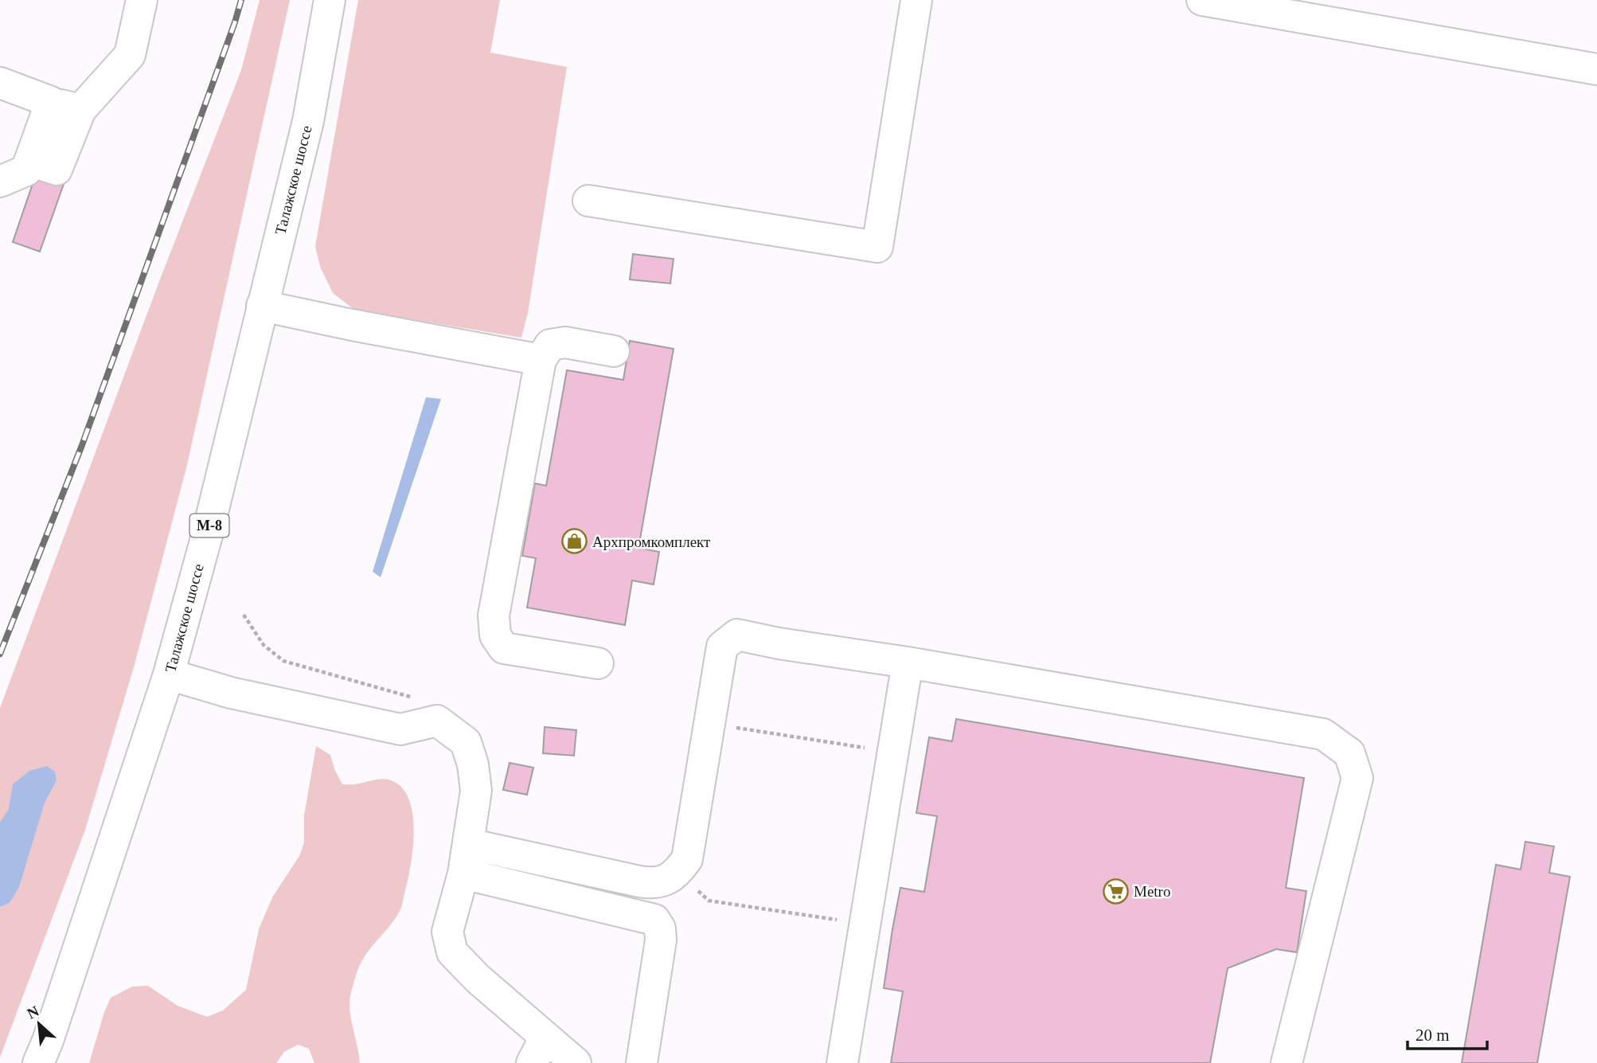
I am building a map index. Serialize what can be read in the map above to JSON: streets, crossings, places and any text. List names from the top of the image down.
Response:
{
  "streets": {
    "main road": ["Талажское шоссе", "М-8"]
  },
  "places": {
    "shop": ["Архпромкомплект"],
    "supermarket": ["Metro"]
  },
  "scale_bar": "20 m",
  "north": "top left"
}
